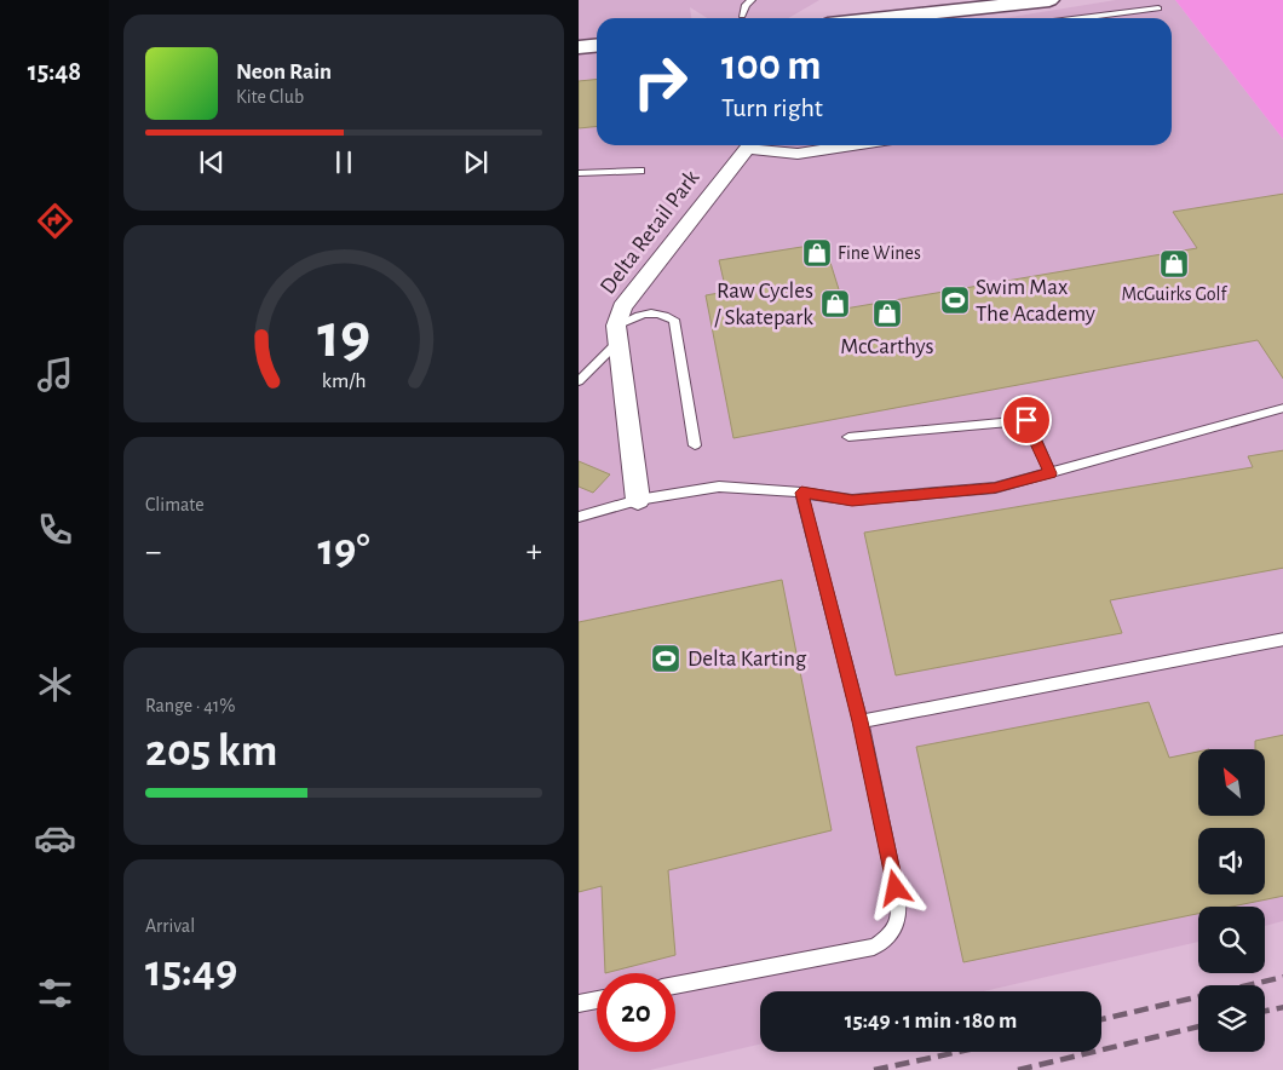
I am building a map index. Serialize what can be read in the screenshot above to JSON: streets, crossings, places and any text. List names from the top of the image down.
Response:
{
  "streets": {
    "street": ["Delta Retail Park"]
  },
  "places": {
    "shop": [
      "Fine Wines",
      "McGuirks Golf",
      "Raw Cycles / Skatepark",
      "McCarthys"
    ],
    "sports": ["Swim Max The Academy", "Delta Karting"]
  },
  "north": "top left",
  "page": {
    "tabs": "15:48",
    "turn": ["100 m", "Turn right"],
    "song": ["Neon Rain", "Kite Club"],
    "tile": [
      "Climate",
      ["Range · 41%", "205 km"],
      ["Arrival", "15:49"]
    ],
    "heat": ["−", "19°", "+"],
    "limit": "20",
    "trip": "15:49 · 1 min · 180 m",
    "gauge": ["19", "km/h"]
  }
}
